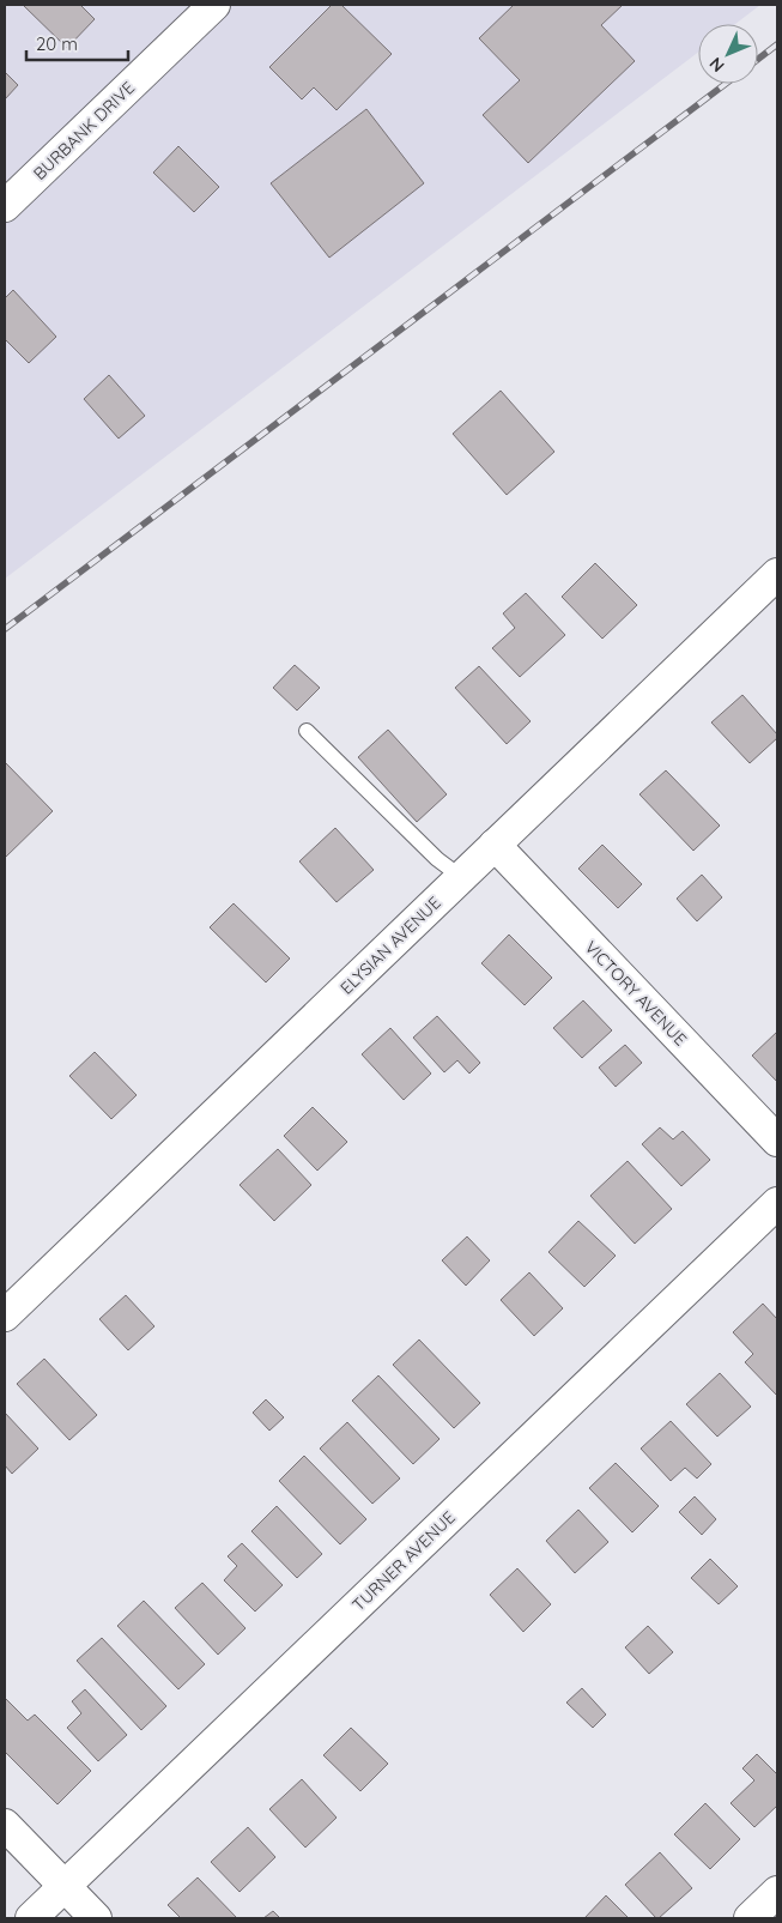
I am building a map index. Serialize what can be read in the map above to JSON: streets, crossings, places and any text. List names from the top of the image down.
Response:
{
  "streets": {
    "street": [
      "BURBANK DRIVE",
      "ELYSIAN AVENUE",
      "VICTORY AVENUE",
      "TURNER AVENUE"
    ]
  },
  "crossings": [
    ["ELYSIAN AVENUE", "VICTORY AVENUE"]
  ],
  "scale_bar": "20 m",
  "north": "bottom left"
}
